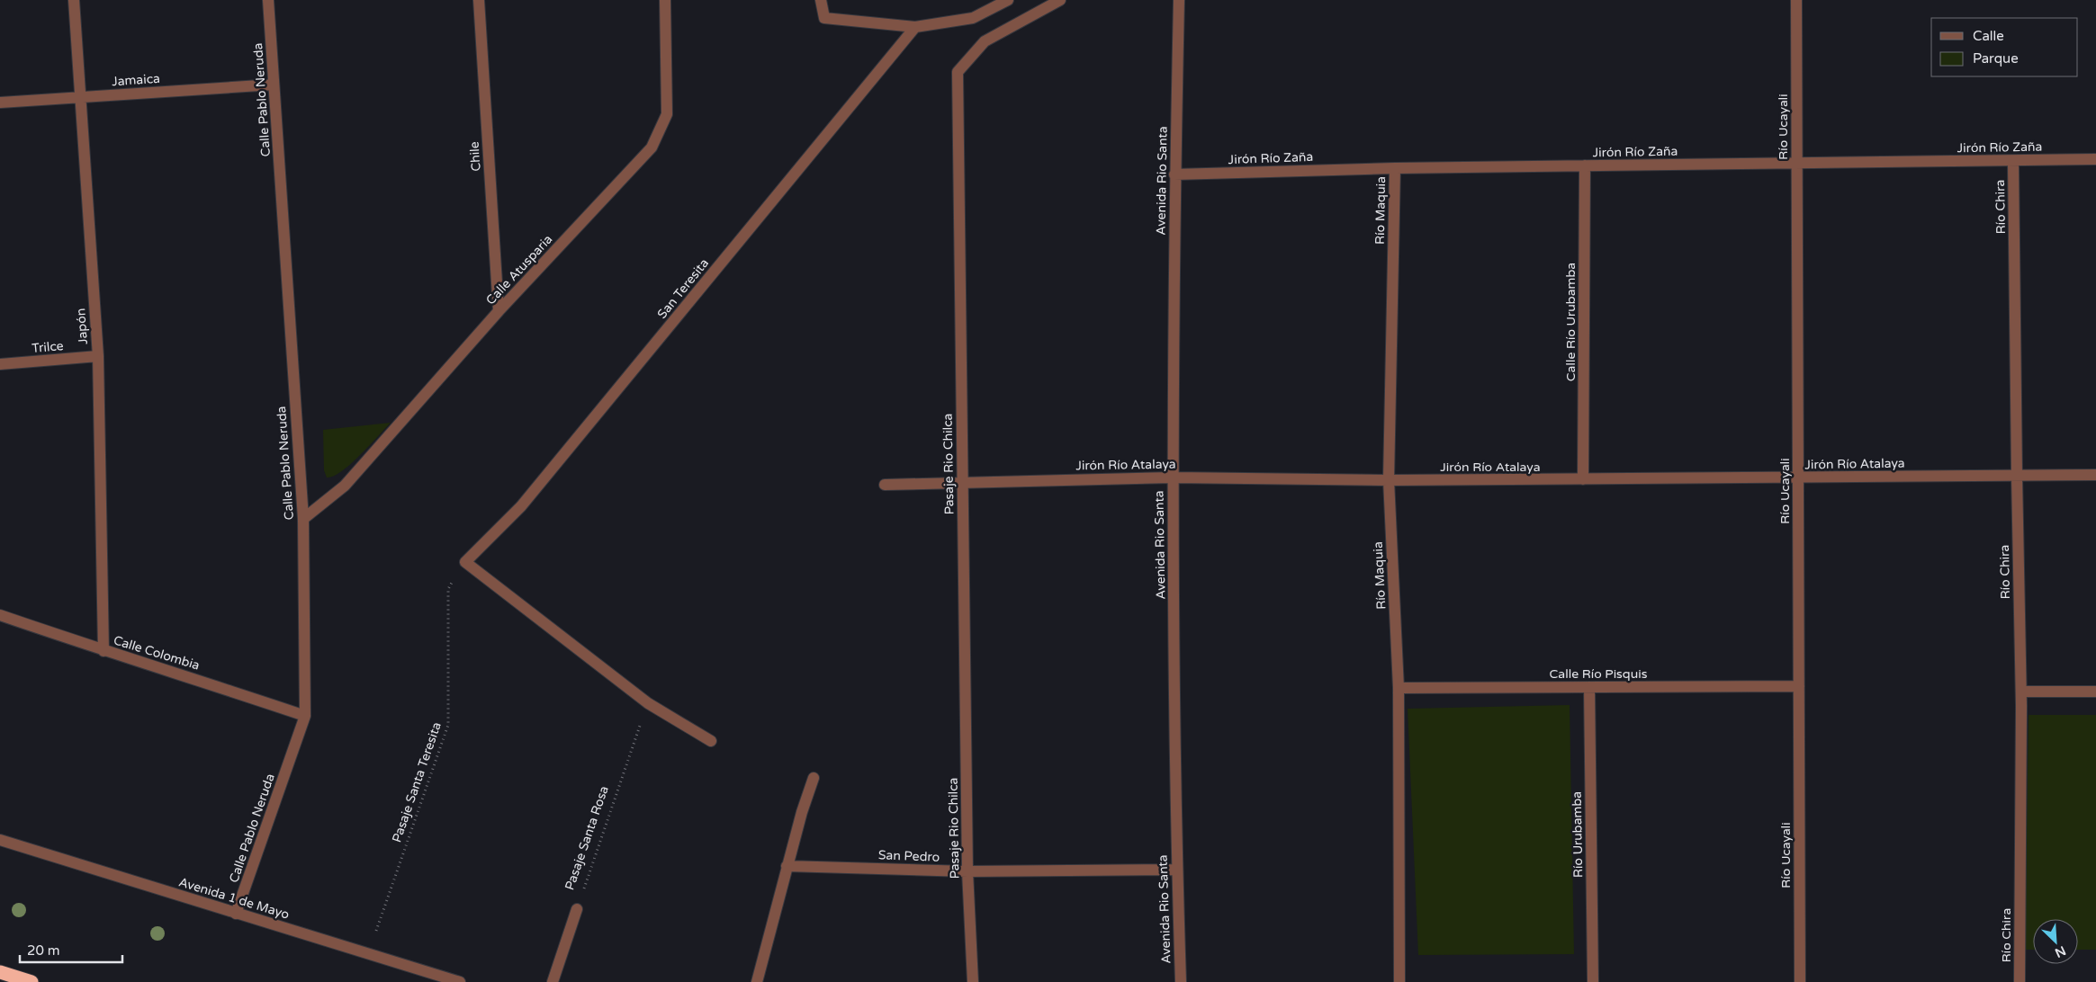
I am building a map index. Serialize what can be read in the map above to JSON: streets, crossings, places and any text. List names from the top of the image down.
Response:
{
  "streets": {
    "street": [
      "Jamaica",
      "Calle Pablo Neruda",
      "Río Ucayali",
      "Jirón Río Zaña",
      "Chile",
      "Avenida Rio Santa",
      "Río Chira",
      "Río Maquia",
      "Calle Atusparia",
      "San Teresita",
      "Calle Río Urubamba",
      "Japón",
      "Trilce",
      "Pasaje Rio Chilca",
      "Jirón Río Atalaya",
      "Calle Colombia",
      "Calle Río Pisquis",
      "Río Urubamba",
      "Pasaje Santa Rosa",
      "San Pedro",
      "Avenida 1 de Mayo"
    ],
    "path": ["Pasaje Santa Teresita"]
  },
  "crossings": [
    ["Jamaica", "Calle Pablo Neruda"],
    ["Jamaica", "Japón"],
    ["Calle Pablo Neruda", "Calle Atusparia"],
    ["Calle Pablo Neruda", "Calle Colombia"],
    ["Calle Pablo Neruda", "Avenida 1 de Mayo"],
    ["Río Ucayali", "Jirón Río Zaña"],
    ["Río Ucayali", "Jirón Río Atalaya"],
    ["Río Ucayali", "Calle Río Pisquis"],
    ["Jirón Río Zaña", "Avenida Rio Santa"],
    ["Jirón Río Zaña", "Río Chira"],
    ["Jirón Río Zaña", "Río Maquia"],
    ["Jirón Río Zaña", "Calle Río Urubamba"],
    ["Chile", "Calle Atusparia"],
    ["Avenida Rio Santa", "Jirón Río Atalaya"],
    ["Avenida Rio Santa", "San Pedro"],
    ["Río Chira", "Jirón Río Atalaya"],
    ["Río Maquia", "Jirón Río Atalaya"],
    ["Río Maquia", "Calle Río Pisquis"],
    ["San Teresita", "Pasaje Santa Teresita"],
    ["Calle Río Urubamba", "Jirón Río Atalaya"],
    ["Japón", "Trilce"],
    ["Japón", "Calle Colombia"],
    ["Pasaje Rio Chilca", "Jirón Río Atalaya"],
    ["Pasaje Rio Chilca", "San Pedro"],
    ["Calle Río Pisquis", "Río Urubamba"],
    ["Pasaje Santa Teresita", "Avenida 1 de Mayo"]
  ],
  "legend": ["Calle", "Parque"],
  "scale_bar": "20 m",
  "north": "bottom right"
}
